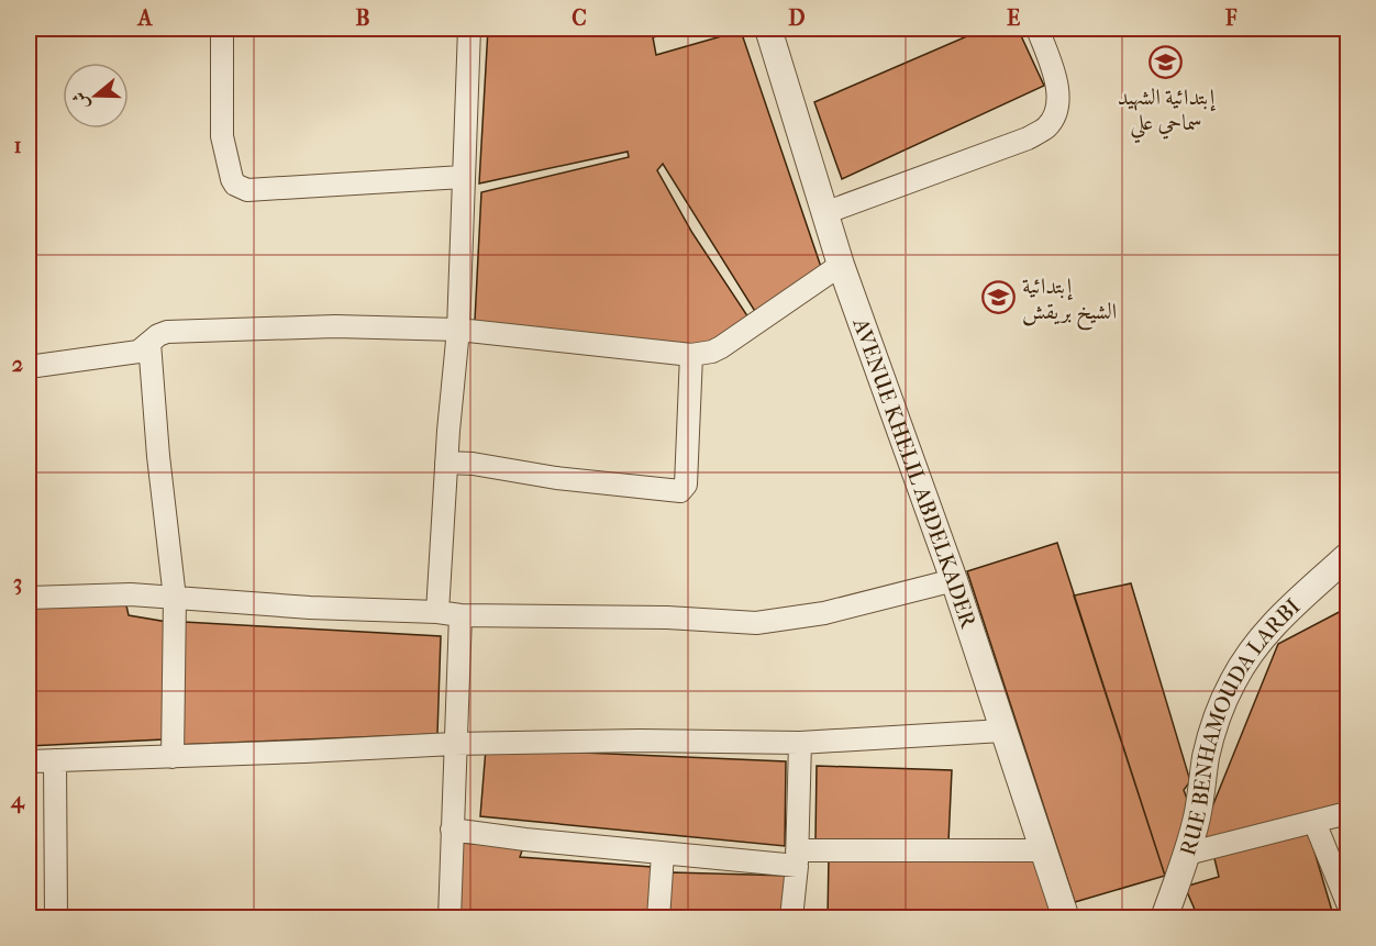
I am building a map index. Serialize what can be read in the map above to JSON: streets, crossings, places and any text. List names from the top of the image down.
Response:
{
  "streets": {
    "street": ["AVENUE KHELIL ABDELKADER", "RUE BENHAMOUDA LARBI"]
  },
  "places": {
    "school or university": ["إبتدائية الشهيد سماحي علي", "إبتدائية الشيخ بريقش"]
  },
  "north": "left",
  "grid": {
    "columns": [
      "A",
      "B",
      "C",
      "D",
      "E",
      "F"
    ],
    "rows": [
      "1",
      "2",
      "3",
      "4"
    ]
  }
}
